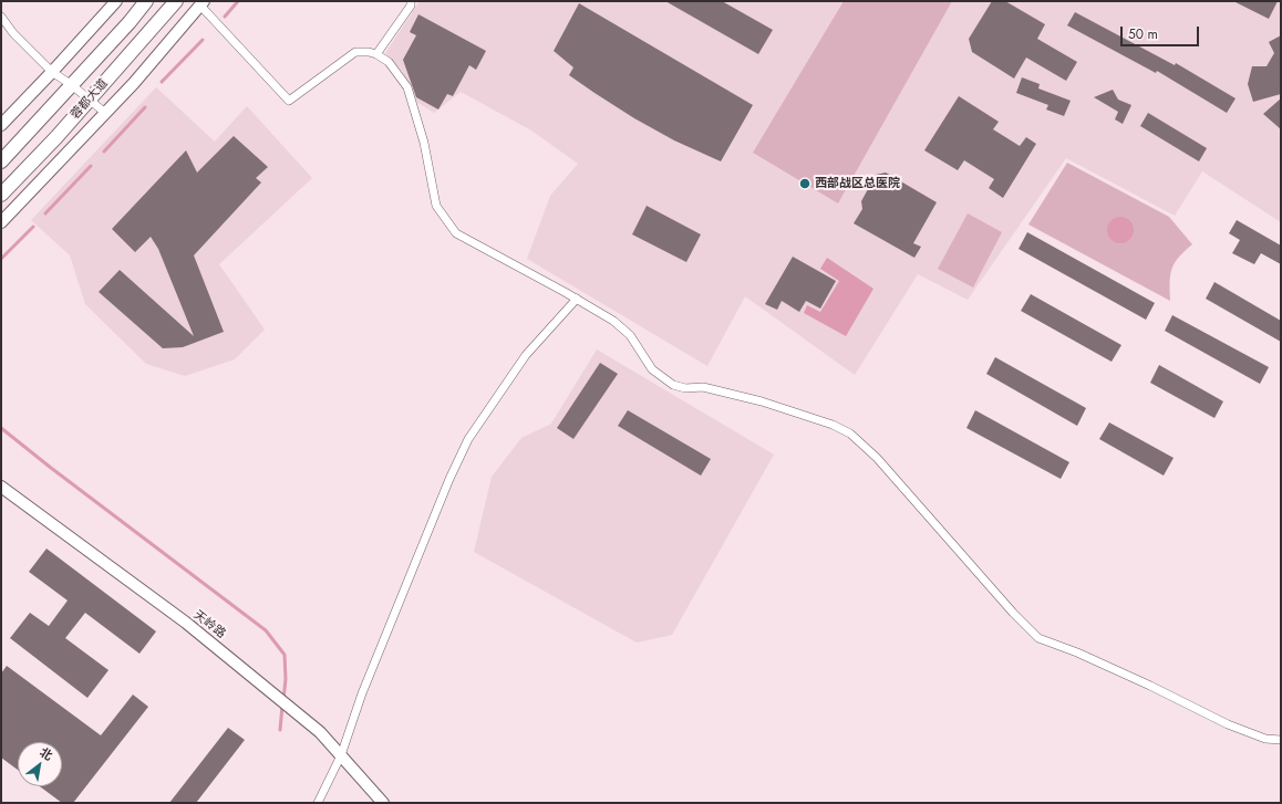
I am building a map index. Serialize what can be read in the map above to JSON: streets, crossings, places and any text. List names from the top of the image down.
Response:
{
  "streets": {
    "main road": ["蓉都大道"],
    "street": ["天岭路"]
  },
  "places": ["西部战区总医院"],
  "scale_bar": "50 m",
  "north": "top right"
}
